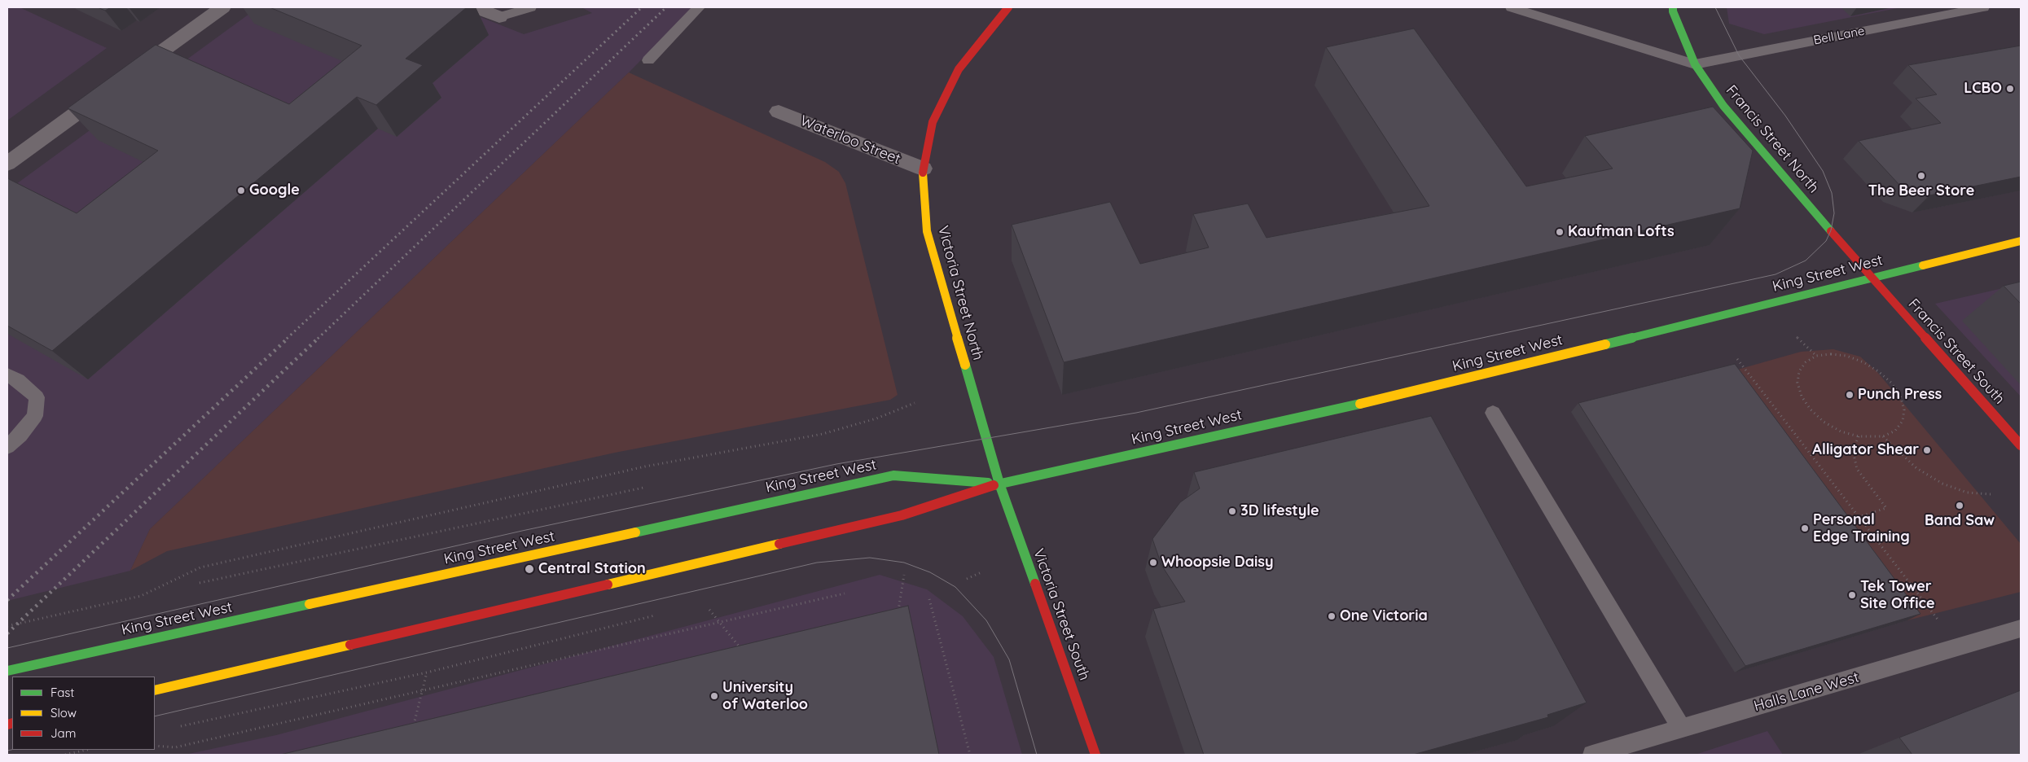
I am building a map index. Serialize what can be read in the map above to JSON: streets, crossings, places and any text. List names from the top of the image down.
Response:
{
  "streets": {
    "main road": [
      "Francis Street North",
      "King Street West",
      "Victoria Street North",
      "Francis Street South",
      "Victoria Street South"
    ],
    "street": ["Waterloo Street"],
    "lane": ["Bell Lane", "Halls Lane West"]
  },
  "crossings": [
    ["Bell Lane", "Francis Street North"],
    ["Francis Street North", "King Street West"],
    ["Francis Street North", "Francis Street South"],
    ["Waterloo Street", "Victoria Street North"],
    ["King Street West", "Victoria Street North"],
    ["King Street West", "Francis Street South"],
    ["King Street West", "Victoria Street South"],
    ["Victoria Street North", "Victoria Street South"]
  ],
  "places": [
    "LCBO",
    "The Beer Store",
    "Google",
    "Kaufman Lofts",
    "Punch Press",
    "Alligator Shear",
    "Band Saw",
    "3D lifestyle",
    "Personal Edge Training",
    "Whoopsie Daisy",
    "Central Station",
    "Tek Tower Site Office",
    "One Victoria",
    "University of Waterloo"
  ],
  "legend": ["Fast", "Slow", "Jam"]
}
